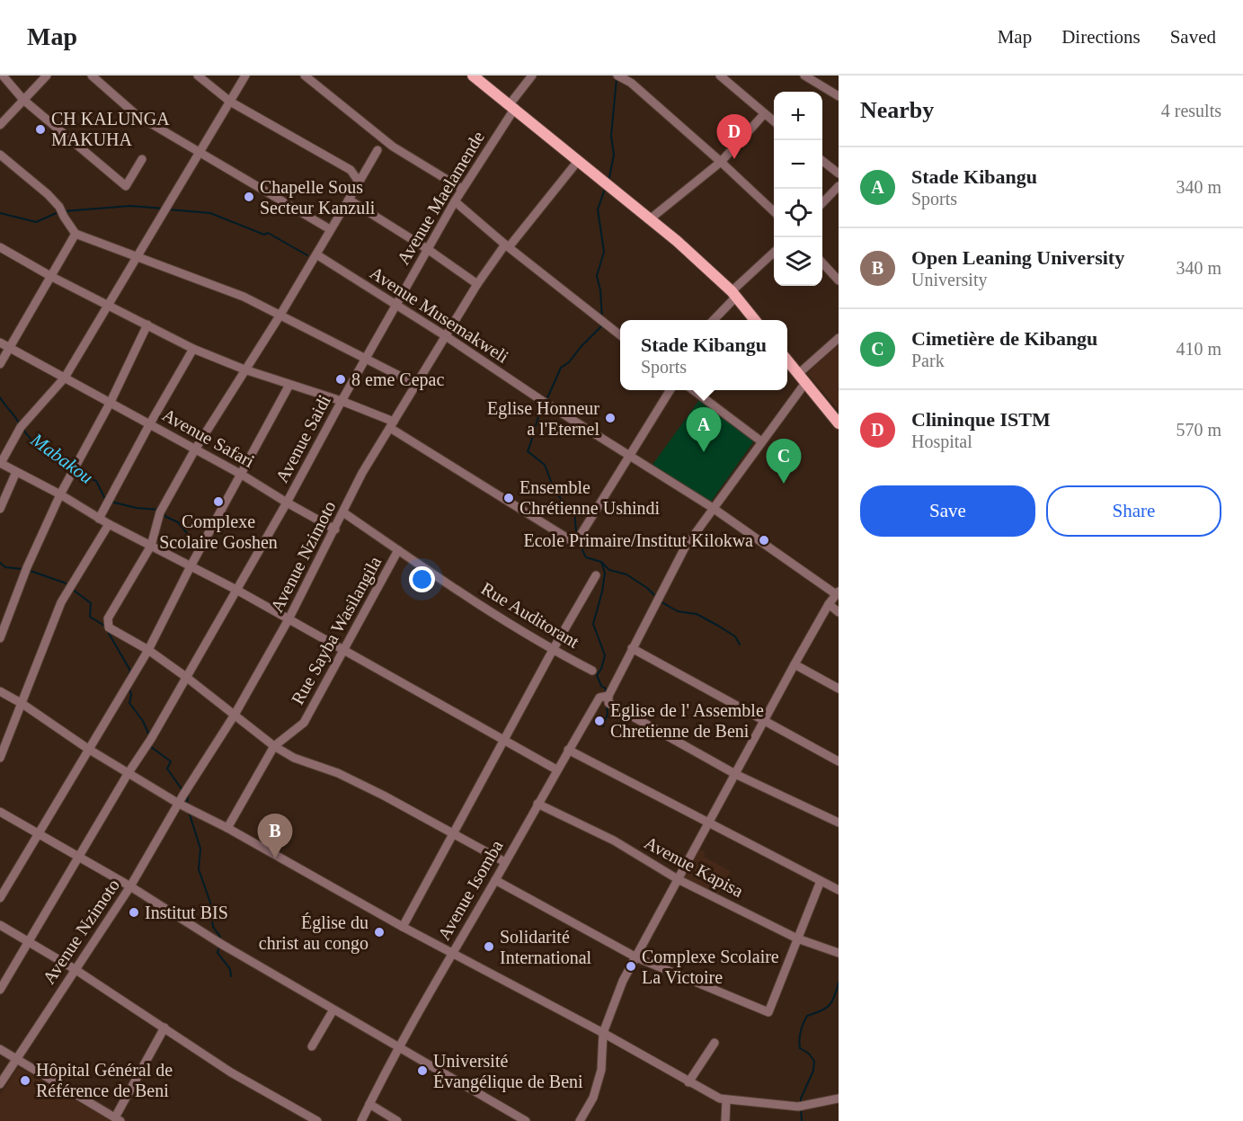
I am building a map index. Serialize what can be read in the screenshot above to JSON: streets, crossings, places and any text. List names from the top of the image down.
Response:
{
  "streets": {
    "street": [
      "Avenue Maelamende",
      "Avenue Musemakweli",
      "Avenue Safari",
      "Avenue Saidi",
      "Avenue Nzimoto",
      "Rue Auditorant",
      "Rue Sayba Wasilangila",
      "Avenue Kapisa",
      "Avenue Isomba"
    ]
  },
  "crossings": [
    ["Avenue Maelamende", "Avenue Musemakweli"],
    ["Avenue Maelamende", "Avenue Saidi"],
    ["Avenue Musemakweli", "Avenue Saidi"],
    ["Avenue Musemakweli", "Avenue Nzimoto"],
    ["Avenue Musemakweli", "Avenue Isomba"],
    ["Avenue Safari", "Avenue Saidi"],
    ["Avenue Safari", "Avenue Nzimoto"],
    ["Rue Auditorant", "Rue Sayba Wasilangila"],
    ["Avenue Kapisa", "Avenue Isomba"]
  ],
  "water": ["Mabakou"],
  "places": [
    "CH KALUNGA MAKUHA",
    "Chapelle Sous Secteur Kanzuli",
    "8 eme Cepac",
    "Eglise Honneur a l'Eternel",
    "Ensemble Chrétienne Ushindi",
    "Complexe Scolaire Goshen",
    "Ecole Primaire/Institut Kilokwa",
    "Eglise de l' Assemble Chretienne de Beni",
    "Institut BIS",
    "Église du christ au congo",
    "Solidarité International",
    "Complexe Scolaire La Victoire",
    "Université Évangélique de Beni",
    "Hôpital Général de Référence de Beni"
  ],
  "page": {
    "header": "Map",
    "nav": ["Map", "Directions", "Saved"],
    "heading": ["Nearby", "4 results"],
    "map_buttons": ["+", "−"],
    "pins": [
      "D",
      "A",
      "C",
      "B"
    ],
    "list": [
      {
        "mark": "A",
        "name": "Stade Kibangu",
        "note": "Sports",
        "value": "340 m"
      },
      {
        "mark": "B",
        "name": "Open Leaning University",
        "note": "University",
        "value": "340 m"
      },
      {
        "mark": "C",
        "name": "Cimetière de Kibangu",
        "note": "Park",
        "value": "410 m"
      },
      {
        "mark": "D",
        "name": "Clininque ISTM",
        "note": "Hospital",
        "value": "570 m"
      }
    ],
    "popup": ["Stade Kibangu", "Sports"],
    "buttons": ["Save", "Share"]
  }
}
